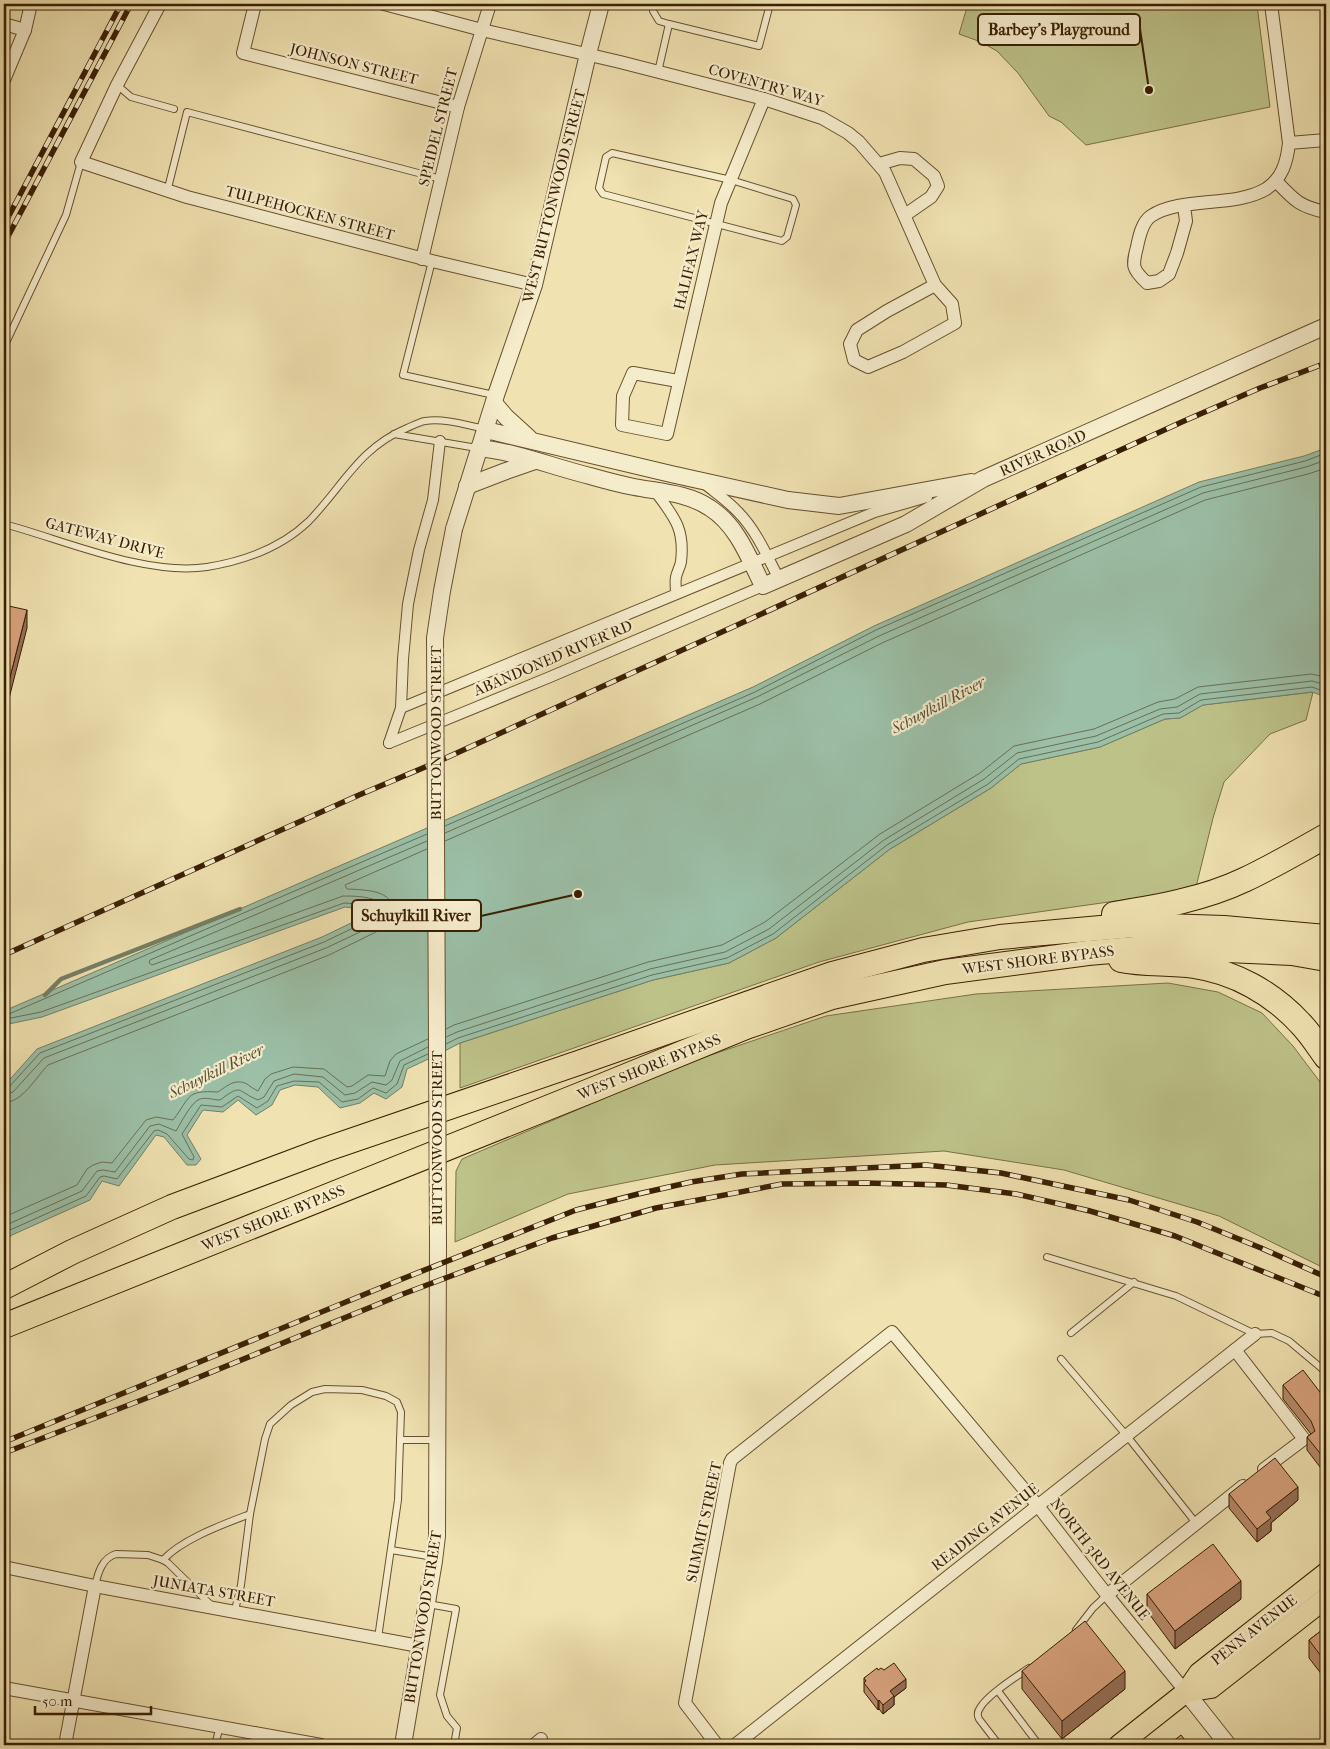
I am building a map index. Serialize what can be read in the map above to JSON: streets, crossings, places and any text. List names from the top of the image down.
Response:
{
  "streets": {
    "highway": ["WEST SHORE BYPASS"],
    "main road": ["PENN AVENUE"],
    "street": [
      "JOHNSON STREET",
      "COVENTRY WAY",
      "SPEIDEL STREET",
      "WEST BUTTONWOOD STREET",
      "TULPEHOCKEN STREET",
      "HALIFAX WAY",
      "RIVER ROAD",
      "ABANDONED RIVER RD",
      "BUTTONWOOD STREET",
      "SUMMIT STREET",
      "READING AVENUE",
      "NORTH 3RD AVENUE",
      "JUNIATA STREET"
    ],
    "lane": ["GATEWAY DRIVE"]
  },
  "crossings": [
    ["JOHNSON STREET", "SPEIDEL STREET"],
    ["COVENTRY WAY", "SPEIDEL STREET"],
    ["COVENTRY WAY", "WEST BUTTONWOOD STREET"],
    ["COVENTRY WAY", "HALIFAX WAY"],
    ["SPEIDEL STREET", "TULPEHOCKEN STREET"],
    ["WEST BUTTONWOOD STREET", "TULPEHOCKEN STREET"],
    ["WEST BUTTONWOOD STREET", "GATEWAY DRIVE"],
    ["WEST BUTTONWOOD STREET", "BUTTONWOOD STREET"],
    ["RIVER ROAD", "ABANDONED RIVER RD"],
    ["BUTTONWOOD STREET", "JUNIATA STREET"],
    ["SUMMIT STREET", "NORTH 3RD AVENUE"],
    ["READING AVENUE", "NORTH 3RD AVENUE"],
    ["NORTH 3RD AVENUE", "PENN AVENUE"]
  ],
  "water": ["Schuylkill River"],
  "places": ["Barbey's Playground", "Schuylkill River"],
  "scale_bar": "50 m"
}
